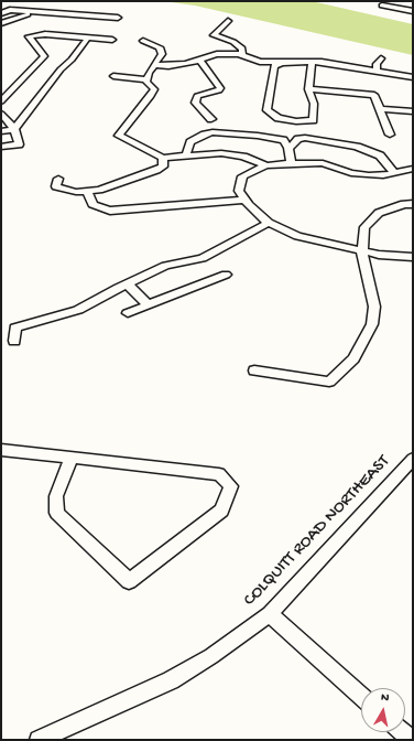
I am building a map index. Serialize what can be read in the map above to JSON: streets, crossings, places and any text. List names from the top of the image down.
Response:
{
  "streets": {
    "street": ["COLQUITT ROAD NORTHEAST"]
  },
  "north": "top"
}
